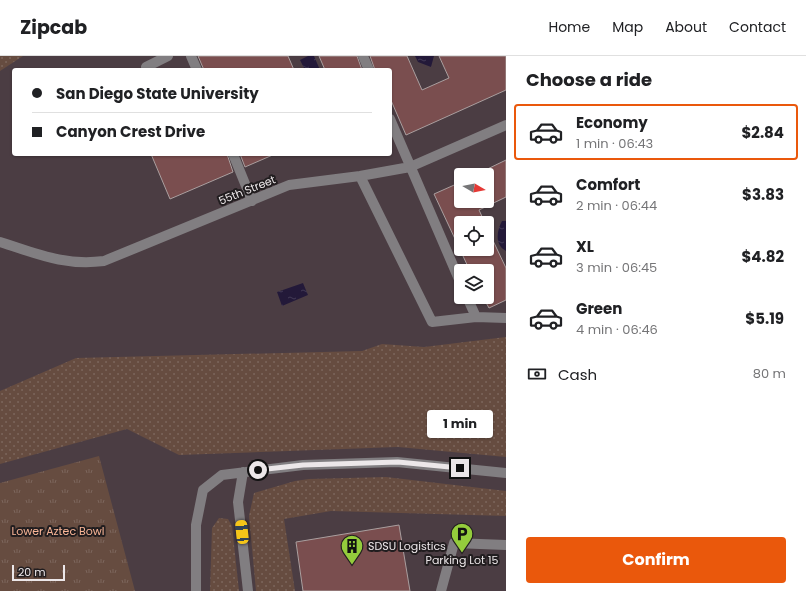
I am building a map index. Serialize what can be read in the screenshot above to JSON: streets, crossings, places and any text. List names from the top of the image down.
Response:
{
  "streets": {
    "street": ["55th Street"]
  },
  "parks": ["Lower Aztec Bowl"],
  "places": {
    "parking": ["Parking Lot 15"],
    "building": ["SDSU Logistics"]
  },
  "scale_bar": "20 m",
  "north": "right",
  "page": {
    "header": "Zipcab",
    "nav": [
      "Home",
      "Map",
      "About",
      "Contact"
    ],
    "heading": "Choose a ride",
    "banner": ["San Diego State University", "Canyon Crest Drive"],
    "list": [
      {
        "name": "Economy",
        "note": "1 min · 06:43",
        "value": "$2.84"
      },
      {
        "name": "Comfort",
        "note": "2 min · 06:44",
        "value": "$3.83"
      },
      {
        "name": "XL",
        "note": "3 min · 06:45",
        "value": "$4.82"
      },
      {
        "name": "Green",
        "note": "4 min · 06:46",
        "value": "$5.19"
      }
    ],
    "pay": ["Cash", "80 m"],
    "bubble": "1 min",
    "buttons": "Confirm",
    "scale": "20 m"
  }
}
